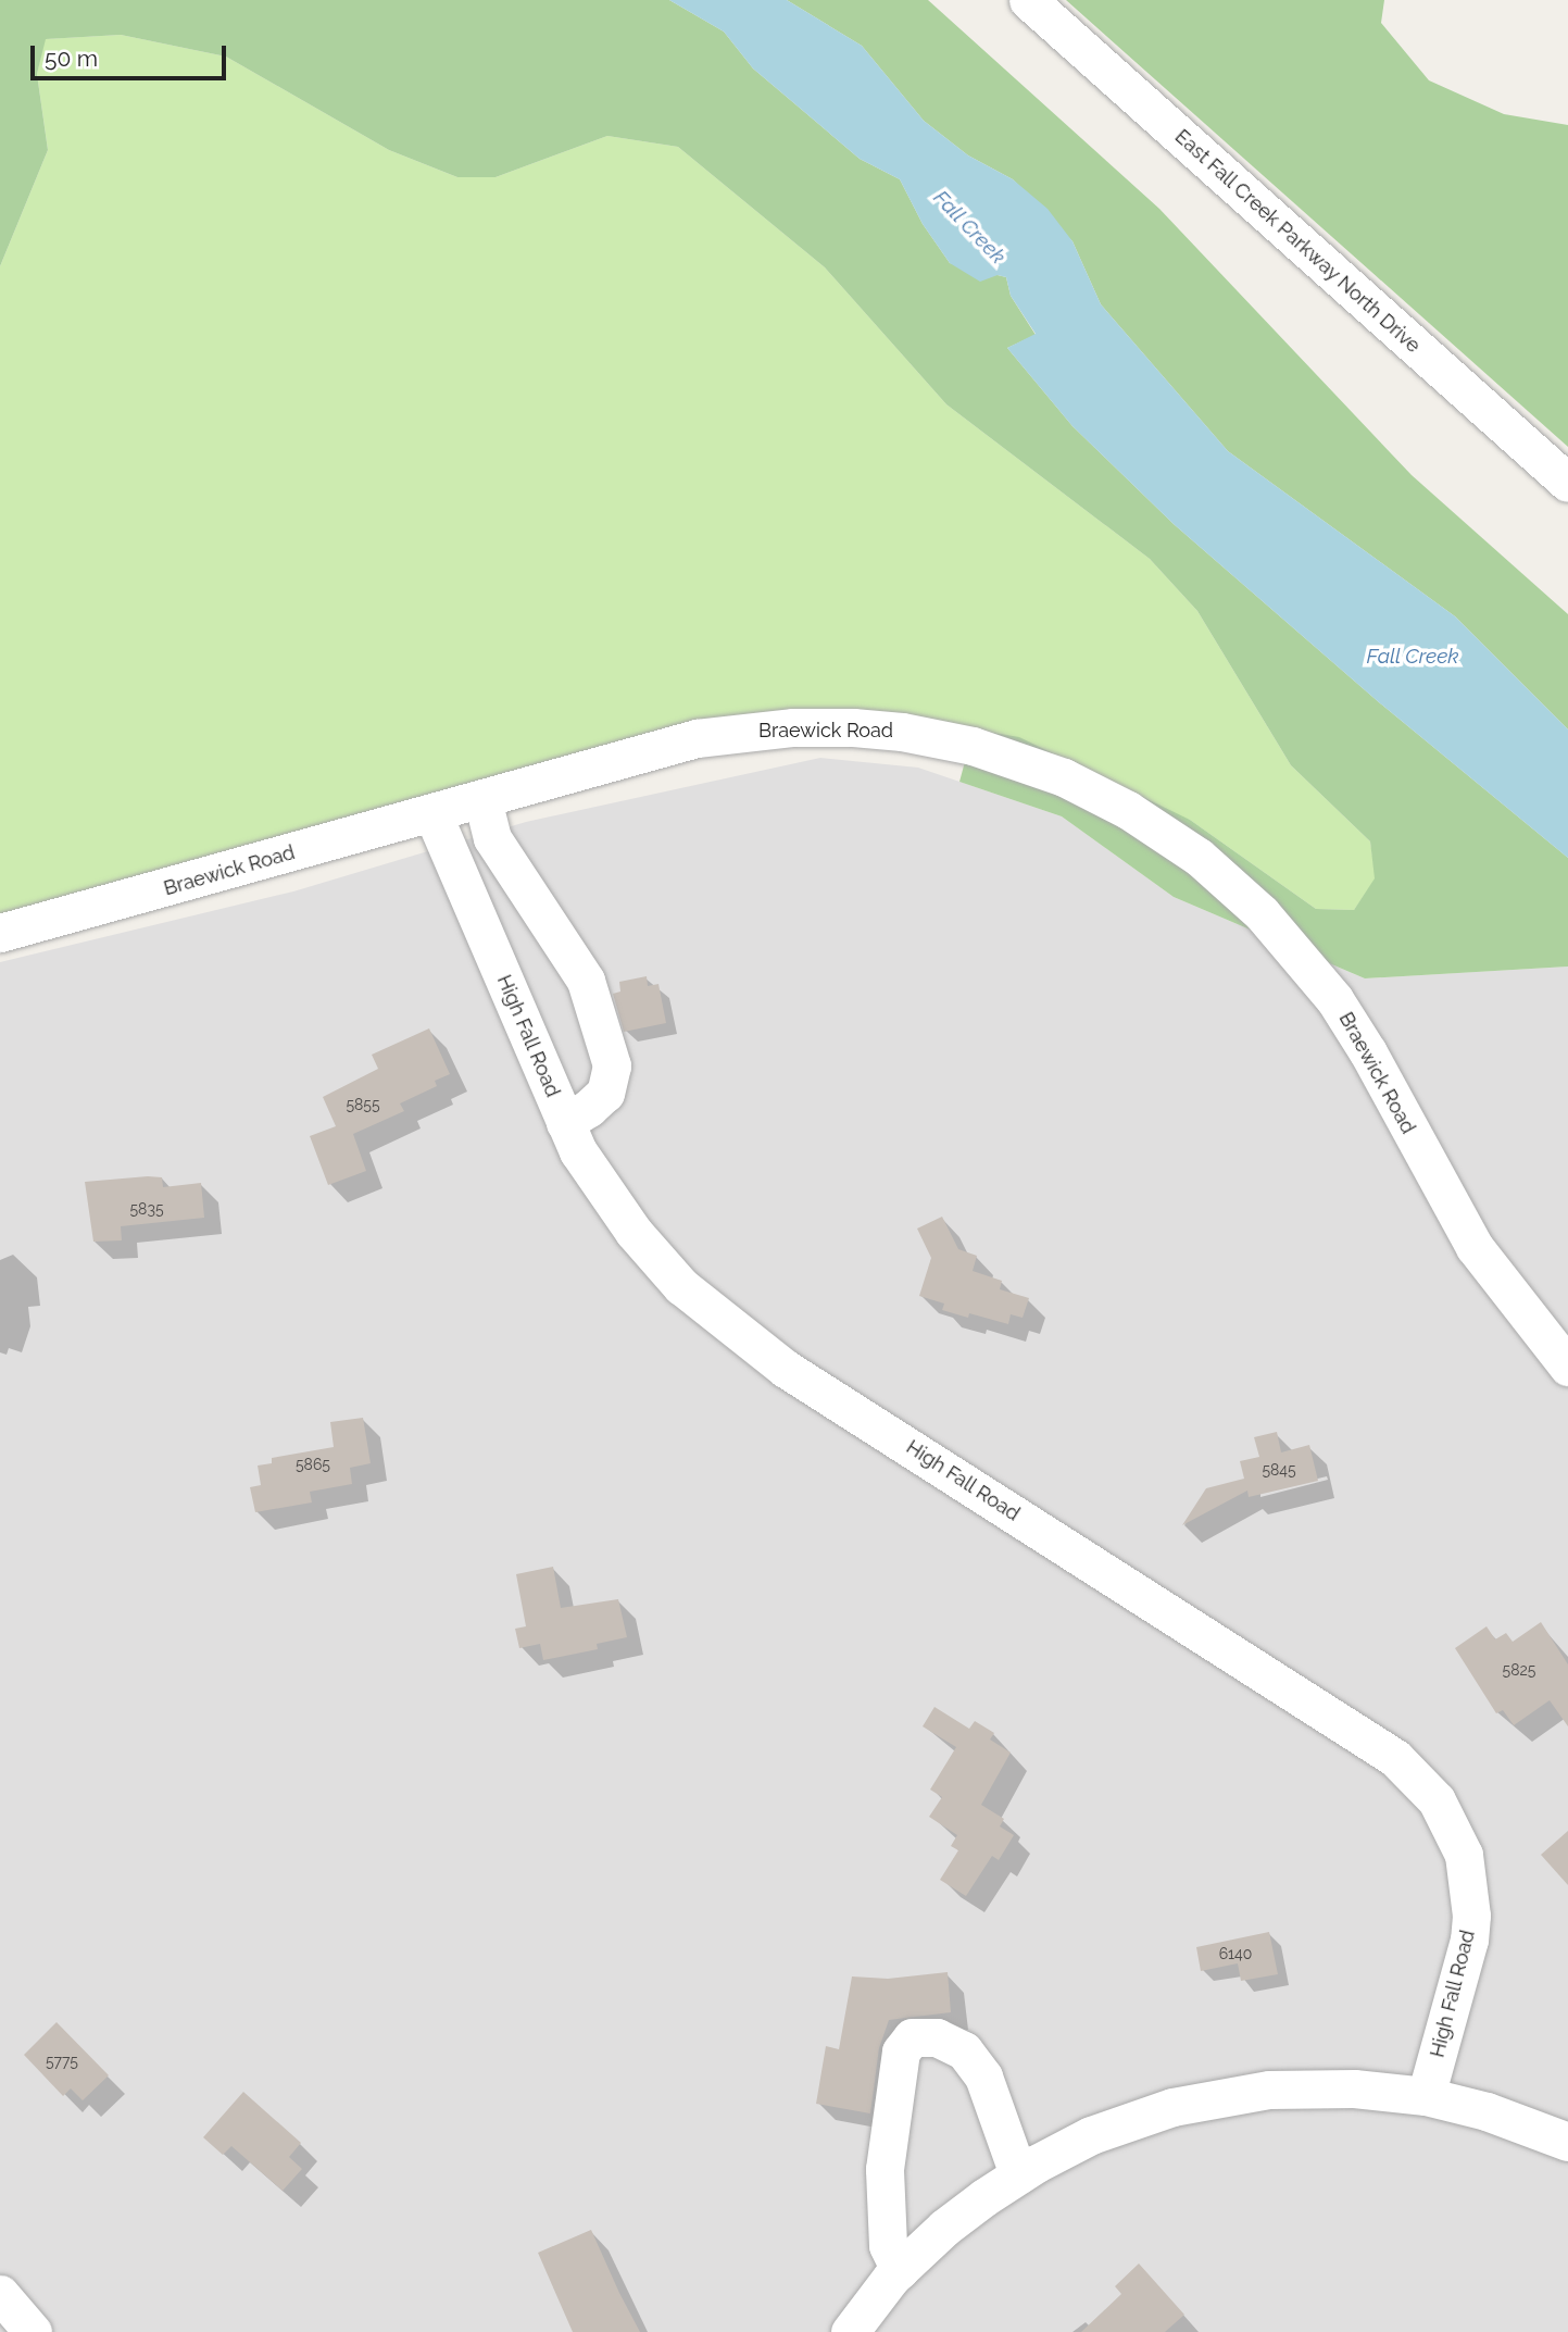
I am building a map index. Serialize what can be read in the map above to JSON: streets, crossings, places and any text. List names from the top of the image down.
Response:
{
  "streets": {
    "street": ["East Fall Creek Parkway North Drive", "Braewick Road", "High Fall Road"]
  },
  "crossings": [
    ["Braewick Road", "High Fall Road"]
  ],
  "water": ["Fall Creek"],
  "house_numbers": [
    "5855",
    "5835",
    "5865",
    "5845",
    "5825",
    "6140",
    "5775"
  ],
  "scale_bar": "50 m"
}
